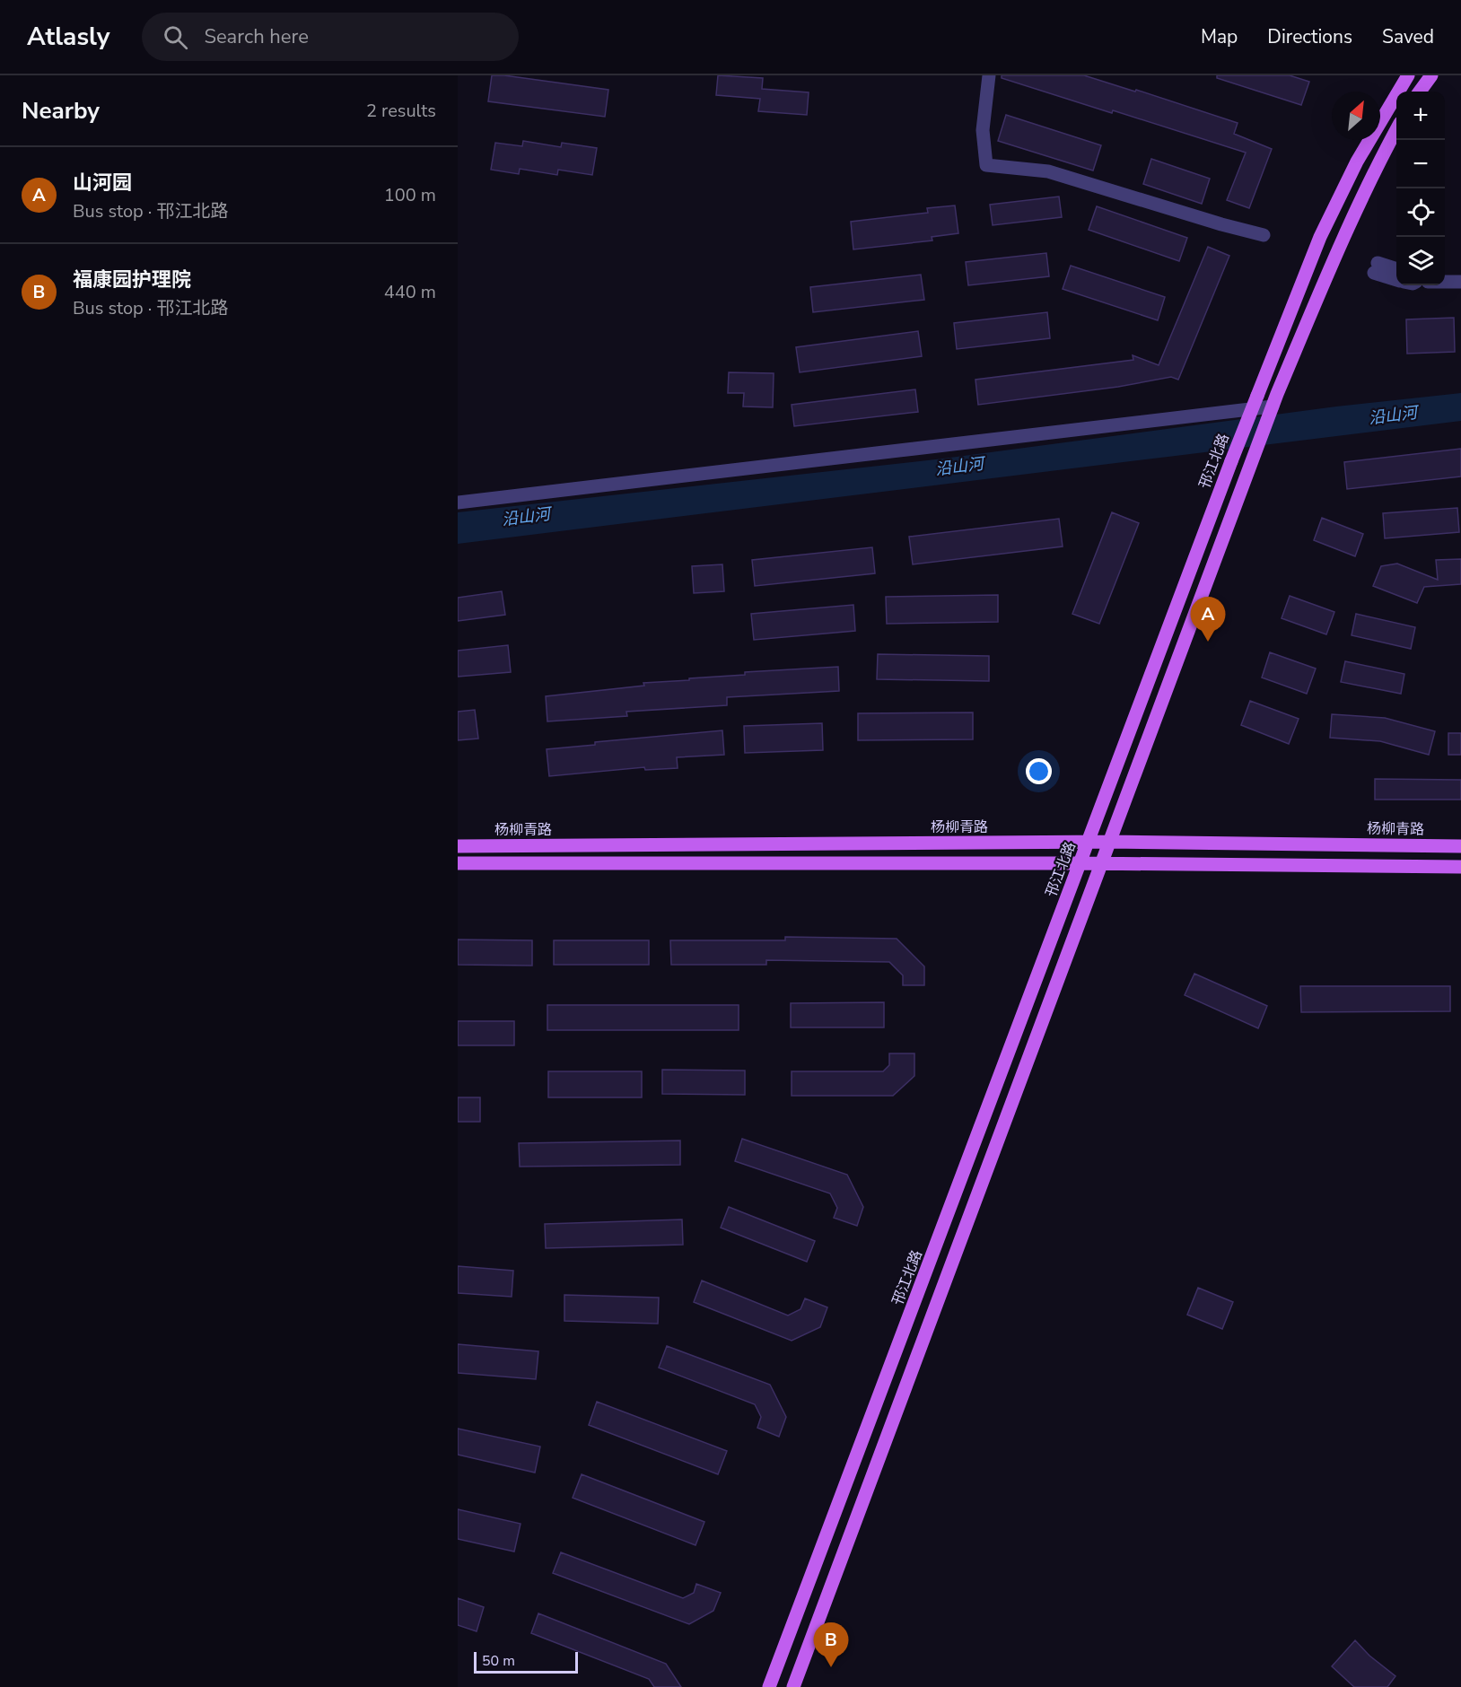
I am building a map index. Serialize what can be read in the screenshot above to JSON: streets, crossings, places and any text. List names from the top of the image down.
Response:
{
  "streets": {
    "main road": ["邗江北路", "杨柳青路"]
  },
  "crossings": [
    ["邗江北路", "杨柳青路"]
  ],
  "water": ["沿山河"],
  "scale_bar": "50 m",
  "north": "top right",
  "page": {
    "header": "Atlasly",
    "search": "Search here",
    "nav": ["Map", "Directions", "Saved"],
    "heading": ["Nearby", "2 results"],
    "map_buttons": ["+", "−"],
    "list": [
      {
        "mark": "A",
        "name": "山河园",
        "note": "Bus stop · 邗江北路",
        "value": "100 m"
      },
      {
        "mark": "B",
        "name": "福康园护理院",
        "note": "Bus stop · 邗江北路",
        "value": "440 m"
      }
    ],
    "pins": ["A", "B"],
    "scale": "50 m"
  }
}
